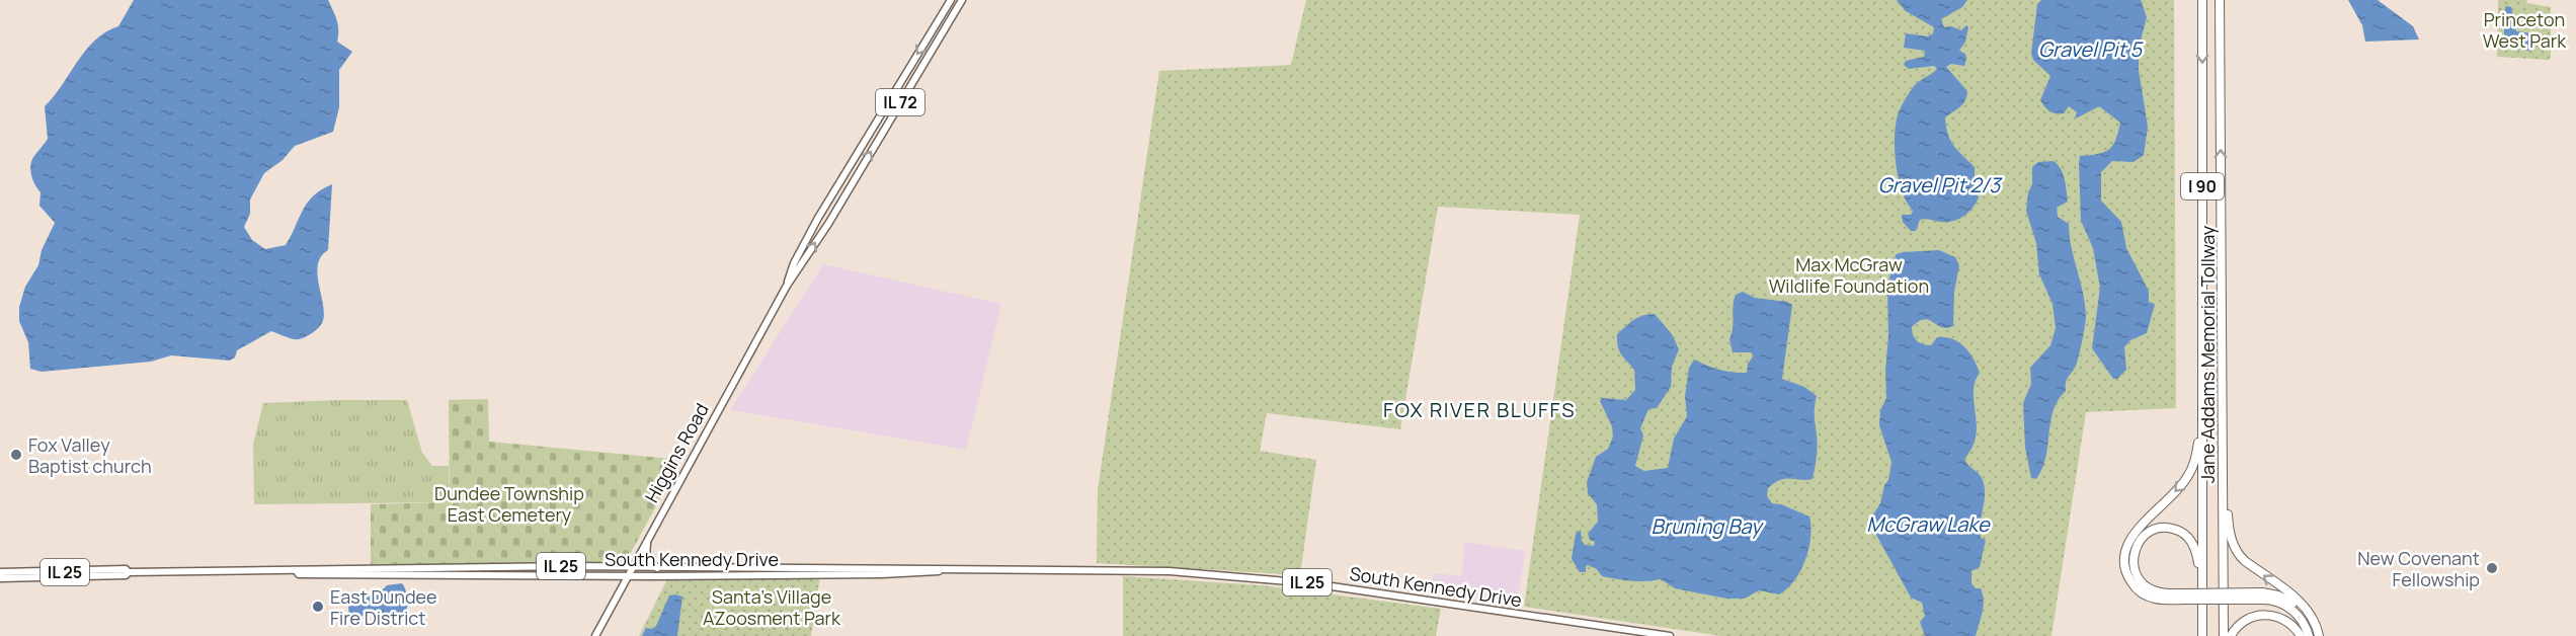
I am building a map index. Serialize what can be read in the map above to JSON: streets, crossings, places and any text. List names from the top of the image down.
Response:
{
  "streets": {
    "highway": ["I 90", "Jane Addams Memorial Tollway"],
    "main road": [
      "IL 72",
      "Higgins Road",
      "South Kennedy Drive",
      "IL 25"
    ]
  },
  "crossings": [
    ["Higgins Road", "South Kennedy Drive"]
  ],
  "districts": ["FOX RIVER BLUFFS"],
  "water": [
    "Gravel Pit 5",
    "Gravel Pit 2/3",
    "McGraw Lake",
    "Bruning Bay"
  ],
  "parks": [
    "Princeton West Park",
    "Max McGraw Wildlife Foundation",
    "Dundee Township East Cemetery",
    "Santa's Village AZoosment Park"
  ],
  "places": ["Fox Valley Baptist church", "New Covenant Fellowship", "East Dundee Fire District"]
}
